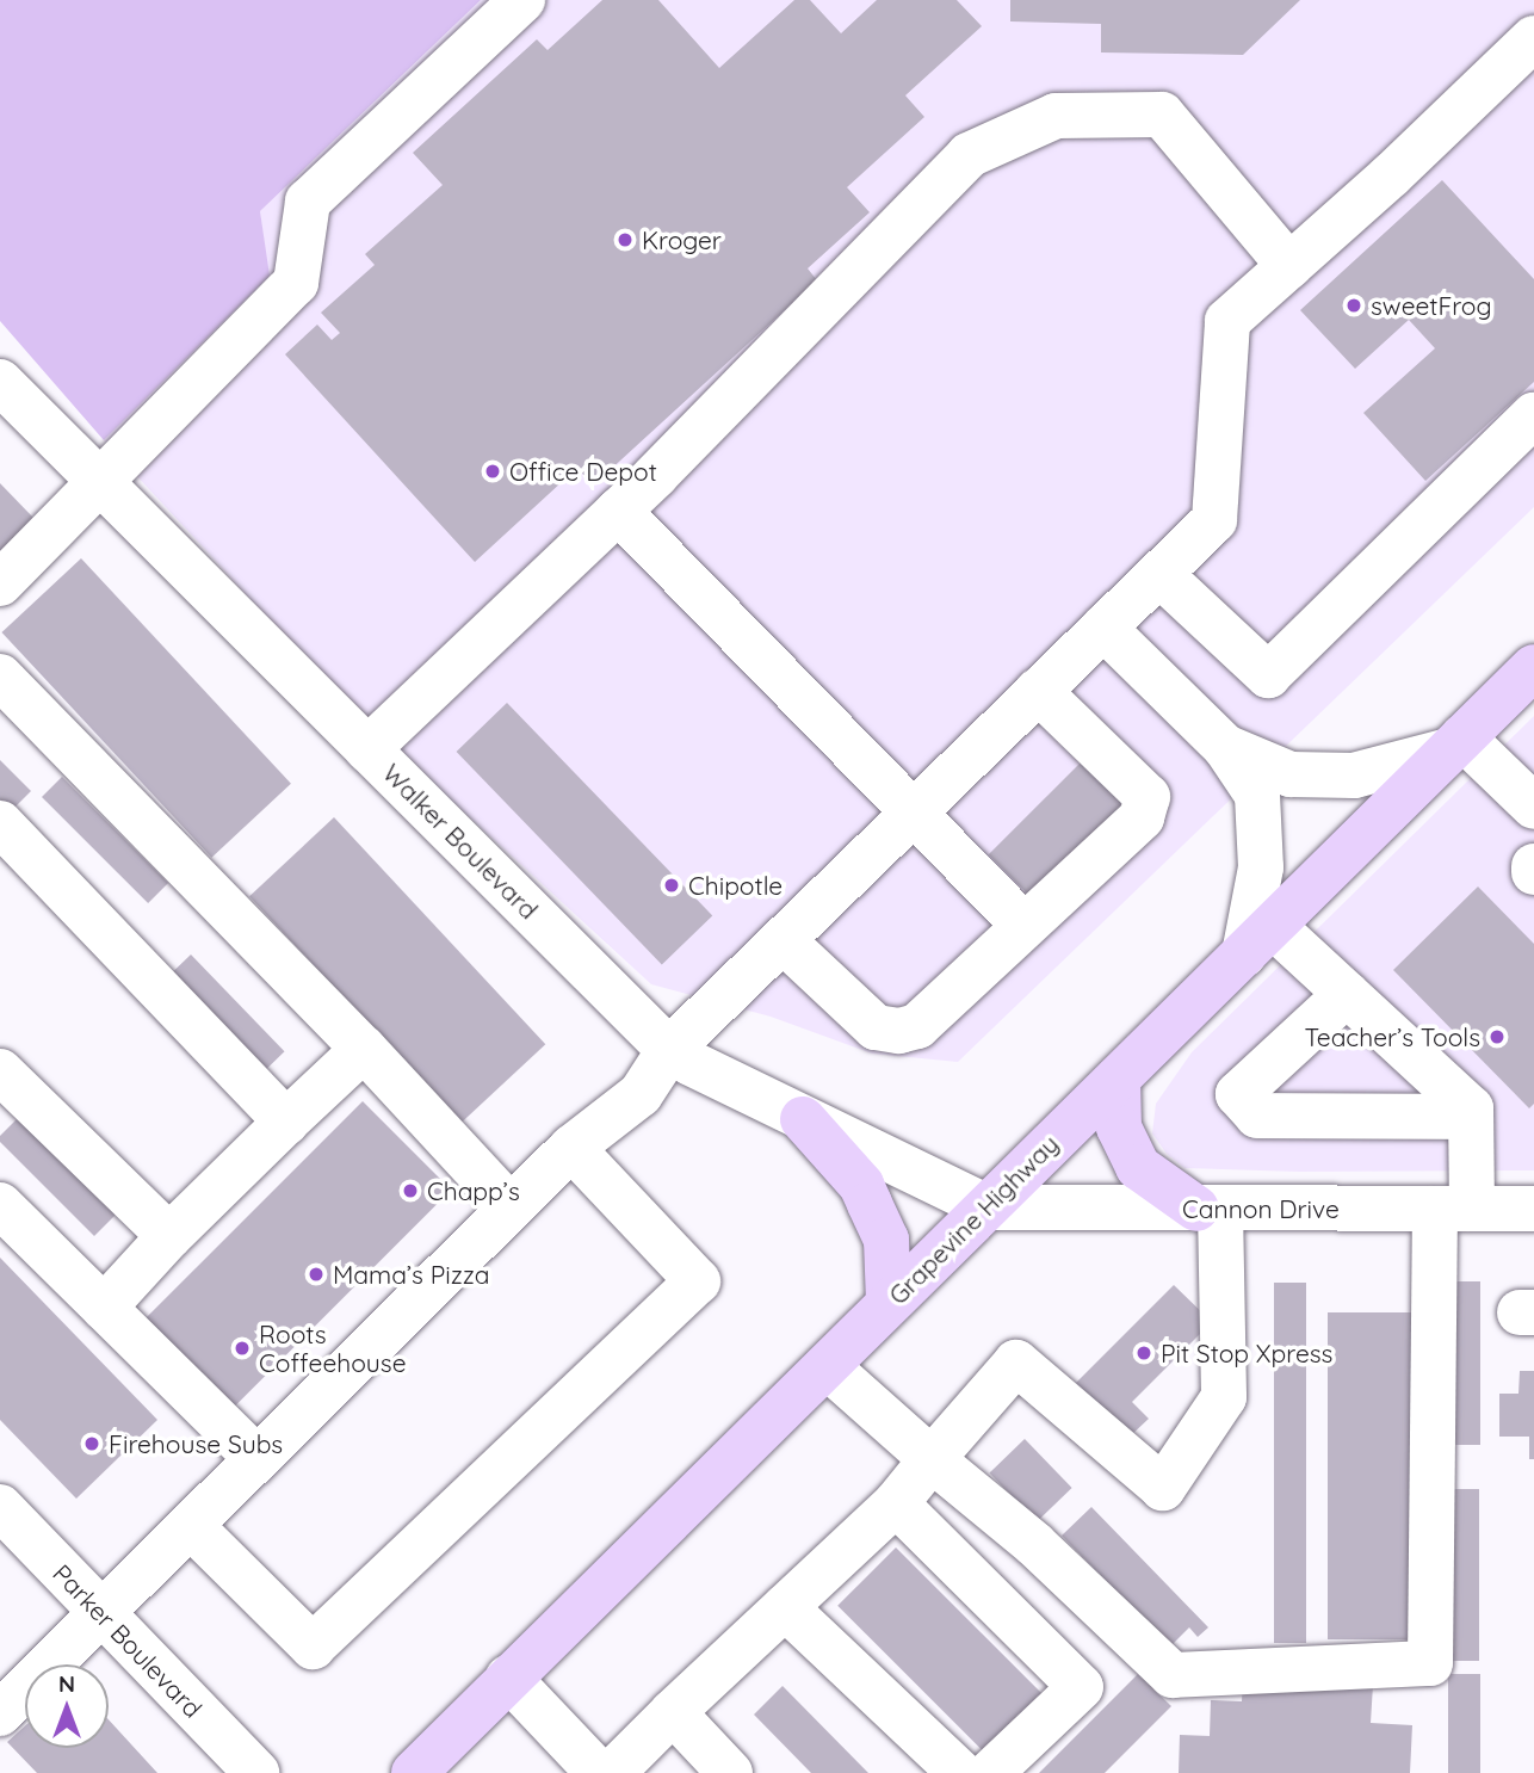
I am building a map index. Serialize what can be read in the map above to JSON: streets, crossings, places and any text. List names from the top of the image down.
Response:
{
  "streets": {
    "main road": ["Grapevine Highway"],
    "street": ["Walker Boulevard", "Cannon Drive", "Parker Boulevard"]
  },
  "crossings": [
    ["Walker Boulevard", "Cannon Drive"],
    ["Walker Boulevard", "Grapevine Highway"],
    ["Cannon Drive", "Grapevine Highway"]
  ],
  "places": [
    "Kroger",
    "sweetFrog",
    "Office Depot",
    "Chipotle",
    "Teacher’s Tools",
    "Chapp’s",
    "Mama’s Pizza",
    "Roots Coffeehouse",
    "Pit Stop Xpress",
    "Firehouse Subs"
  ],
  "north": "top"
}
